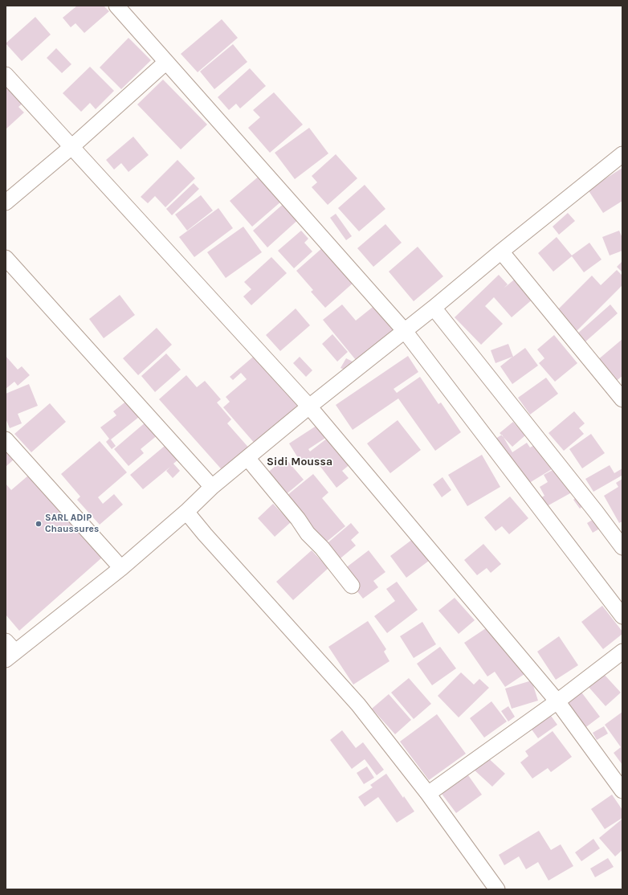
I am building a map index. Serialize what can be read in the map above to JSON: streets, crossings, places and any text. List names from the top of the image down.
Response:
{
  "districts": ["Sidi Moussa"],
  "places": ["SARL ADIP Chaussures"]
}
